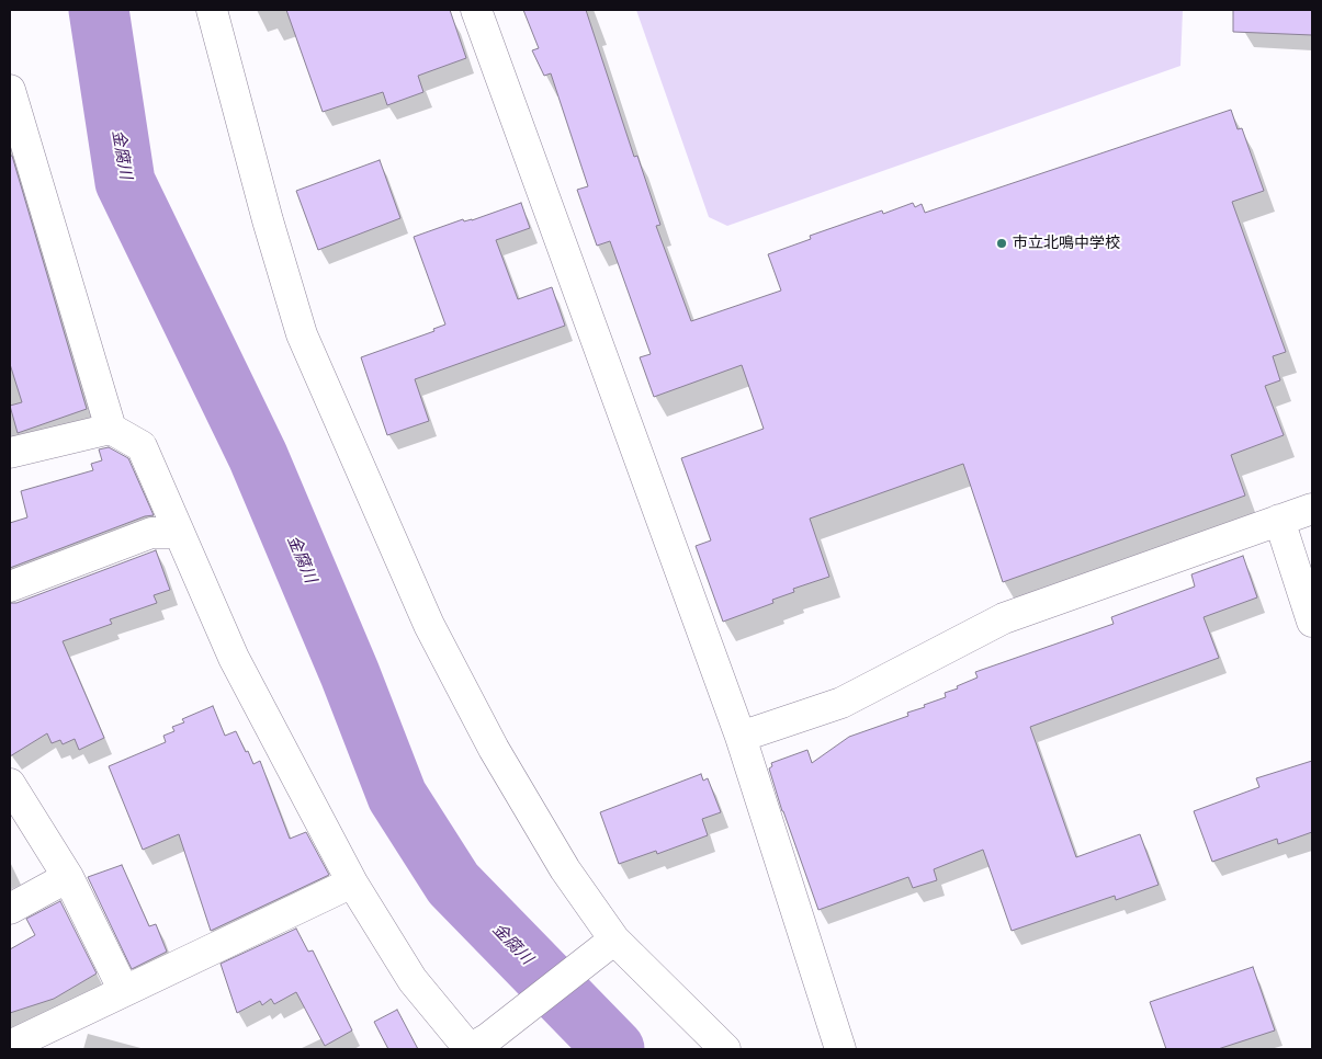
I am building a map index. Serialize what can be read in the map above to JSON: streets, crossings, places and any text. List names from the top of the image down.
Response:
{
  "water": ["金腐川"],
  "places": ["市立北鳴中学校"]
}
